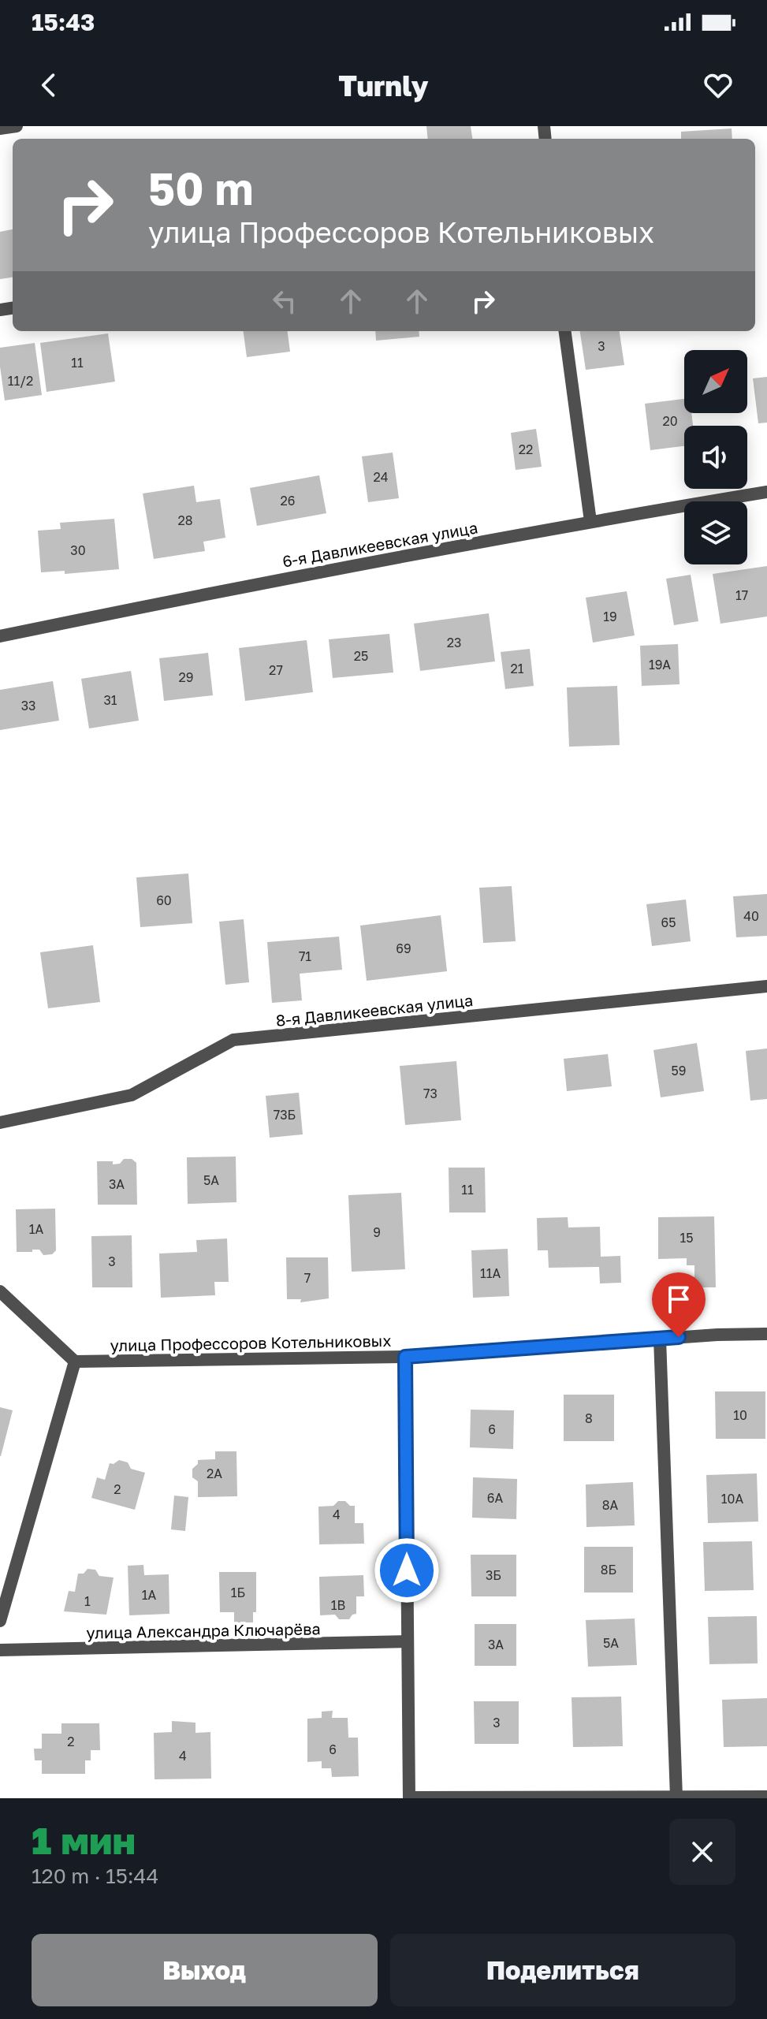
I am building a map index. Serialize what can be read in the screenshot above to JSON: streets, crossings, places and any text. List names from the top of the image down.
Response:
{
  "streets": {
    "street": [
      "6-я Давликеевская улица",
      "8-я Давликеевская улица",
      "улица Профессоров Котельниковых",
      "улица Александра Ключарёва"
    ]
  },
  "house_numbers": [
    "3",
    "11",
    "11/2",
    "20",
    "22",
    "24",
    "26",
    "28",
    "30",
    "17",
    "19",
    "23",
    "25",
    "19А",
    "21",
    "27",
    "29",
    "31",
    "33",
    "60",
    "40",
    "65",
    "69",
    "71",
    "59",
    "73",
    "73Б",
    "5А",
    "3А",
    "11",
    "1А",
    "9",
    "15",
    "3",
    "11А",
    "7",
    "10",
    "8",
    "6",
    "2А",
    "2",
    "6А",
    "10А",
    "8А",
    "4",
    "8Б",
    "3Б",
    "1Б",
    "1А",
    "1",
    "1В",
    "5А",
    "3А",
    "3",
    "2",
    "6",
    "4"
  ],
  "north": "top right",
  "page": {
    "status": "15:43",
    "header": "Turnly",
    "turn": ["50 m", "улица Профессоров Котельниковых"],
    "heading": ["1 мин", "120 m · 15:44"],
    "buttons": ["Выход", "Поделиться"]
  }
}
